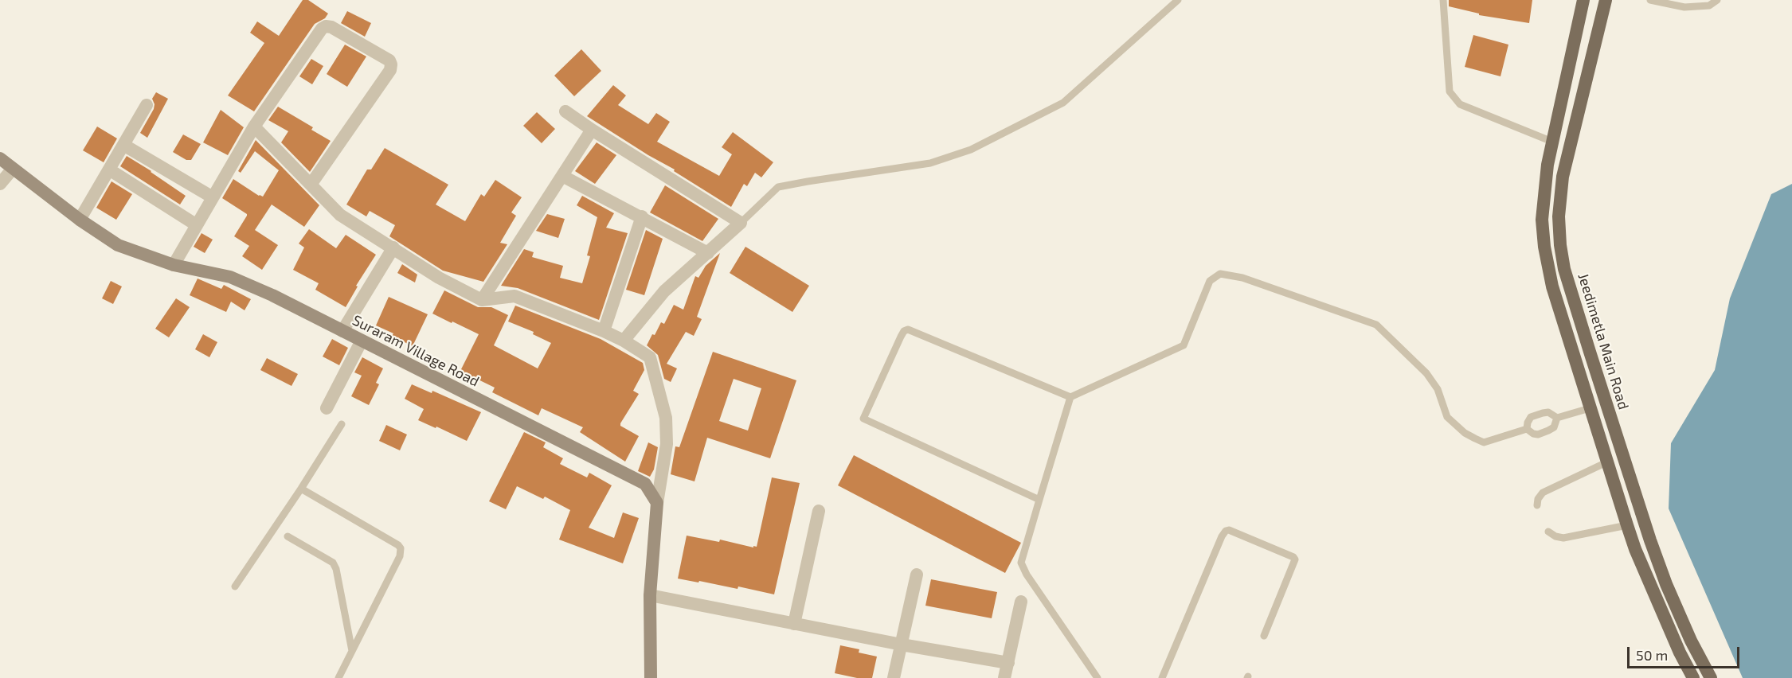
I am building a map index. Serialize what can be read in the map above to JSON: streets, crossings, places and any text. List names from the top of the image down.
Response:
{
  "streets": {
    "main road": ["Jeedimetla Main Road", "Suraram Village Road"]
  },
  "scale_bar": "50 m"
}
